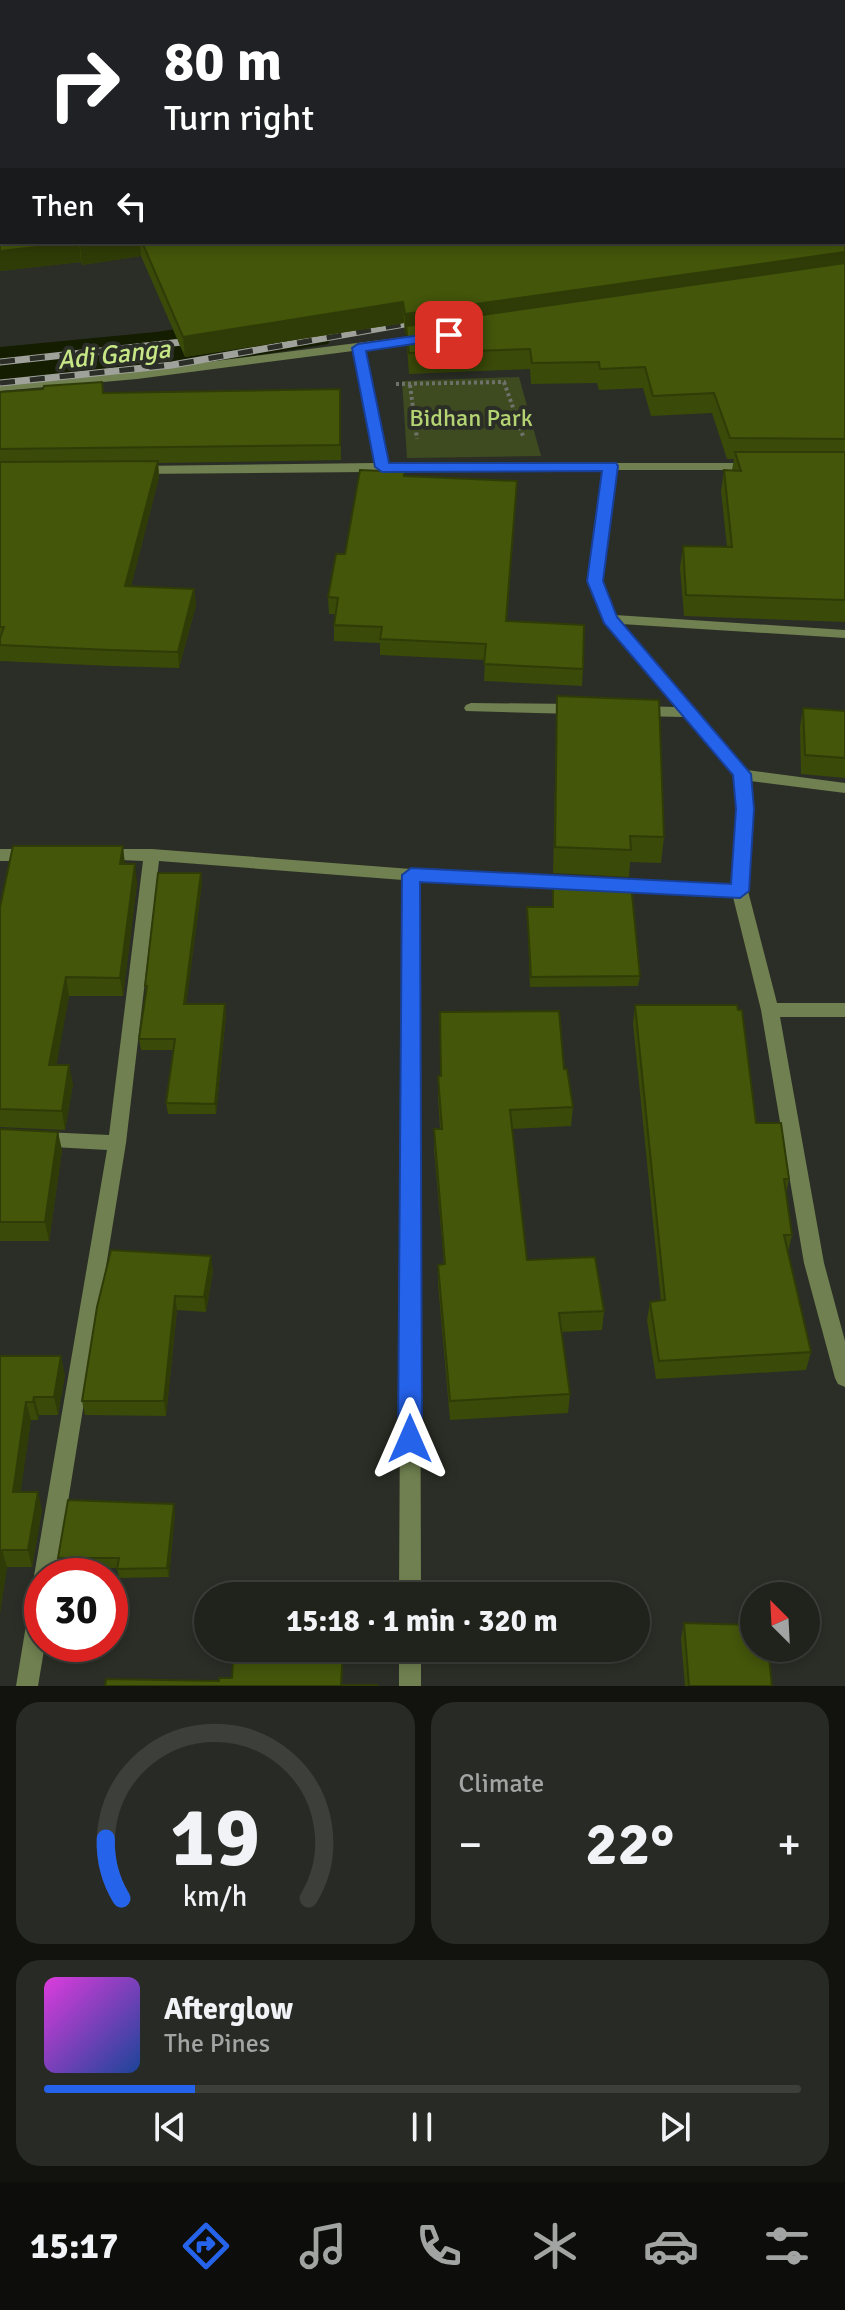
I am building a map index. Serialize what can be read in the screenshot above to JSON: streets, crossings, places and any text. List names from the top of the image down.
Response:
{
  "water": ["Adi Ganga"],
  "parks": ["Bidhan Park"],
  "north": "top left",
  "page": {
    "turn": ["80 m", "Turn right"],
    "then": "Then",
    "limit": "30",
    "trip": "15:18 · 1 min · 320 m",
    "tile": "Climate",
    "heat": ["−", "22°", "+"],
    "song": ["Afterglow", "The Pines"],
    "tabs": "15:17",
    "gauge": ["19", "km/h"]
  }
}
